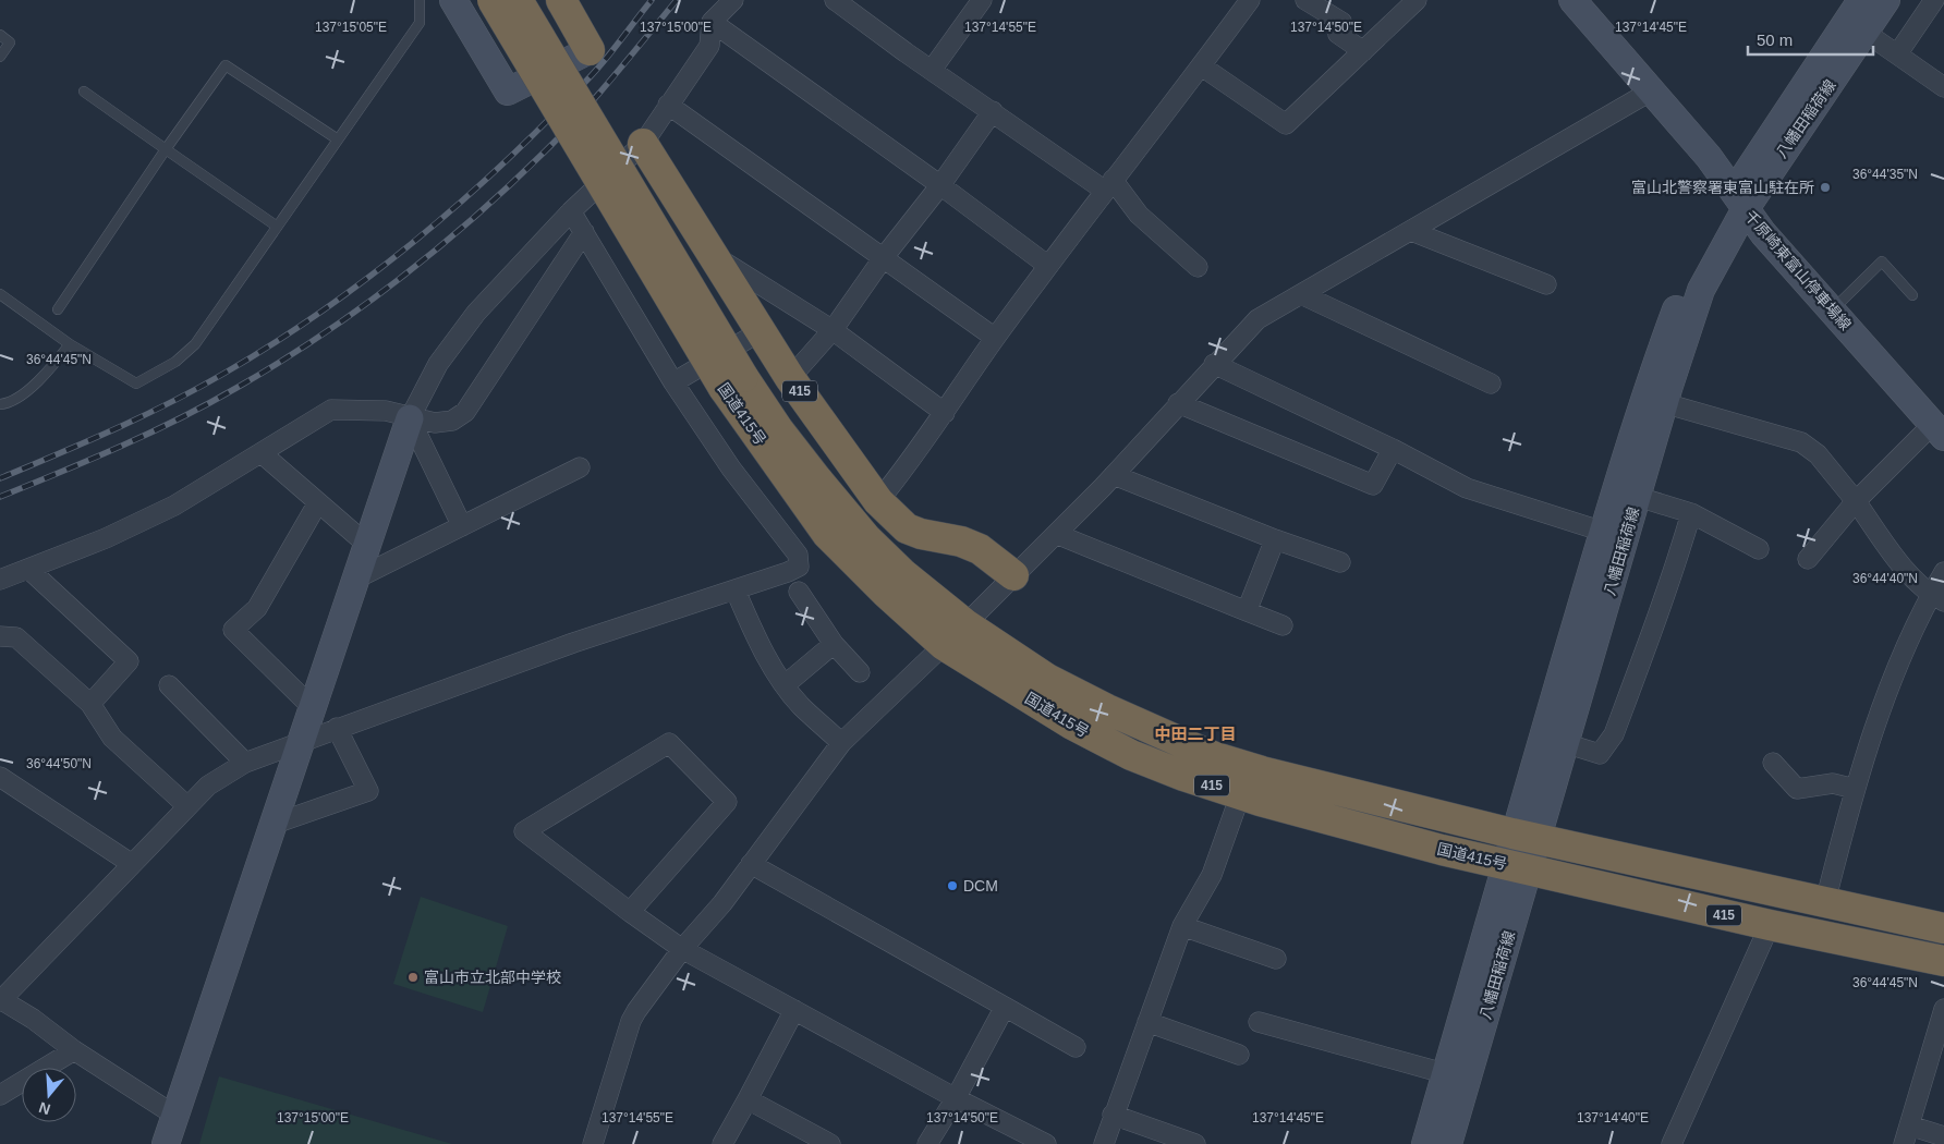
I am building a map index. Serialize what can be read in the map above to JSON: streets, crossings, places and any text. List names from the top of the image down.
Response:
{
  "streets": {
    "highway": ["415", "国道415号"],
    "main road": ["八幡田稲荷線", "千原崎東富山停車場線"]
  },
  "crossings": [
    ["八幡田稲荷線", "千原崎東富山停車場線"],
    ["八幡田稲荷線", "国道415号"]
  ],
  "districts": ["中田二丁目"],
  "places": ["富山北警察署東富山駐在所", "DCM", "富山市立北部中学校"],
  "scale_bar": "50 m",
  "north": "bottom",
  "coordinates": [
    "137°15'05\"E",
    "137°15'00\"E",
    "137°14'55\"E",
    "137°14'50\"E",
    "137°14'45\"E",
    "36°44'35\"N",
    "36°44'45\"N",
    "36°44'40\"N",
    "36°44'50\"N",
    "137°14'40\"E"
  ]
}
